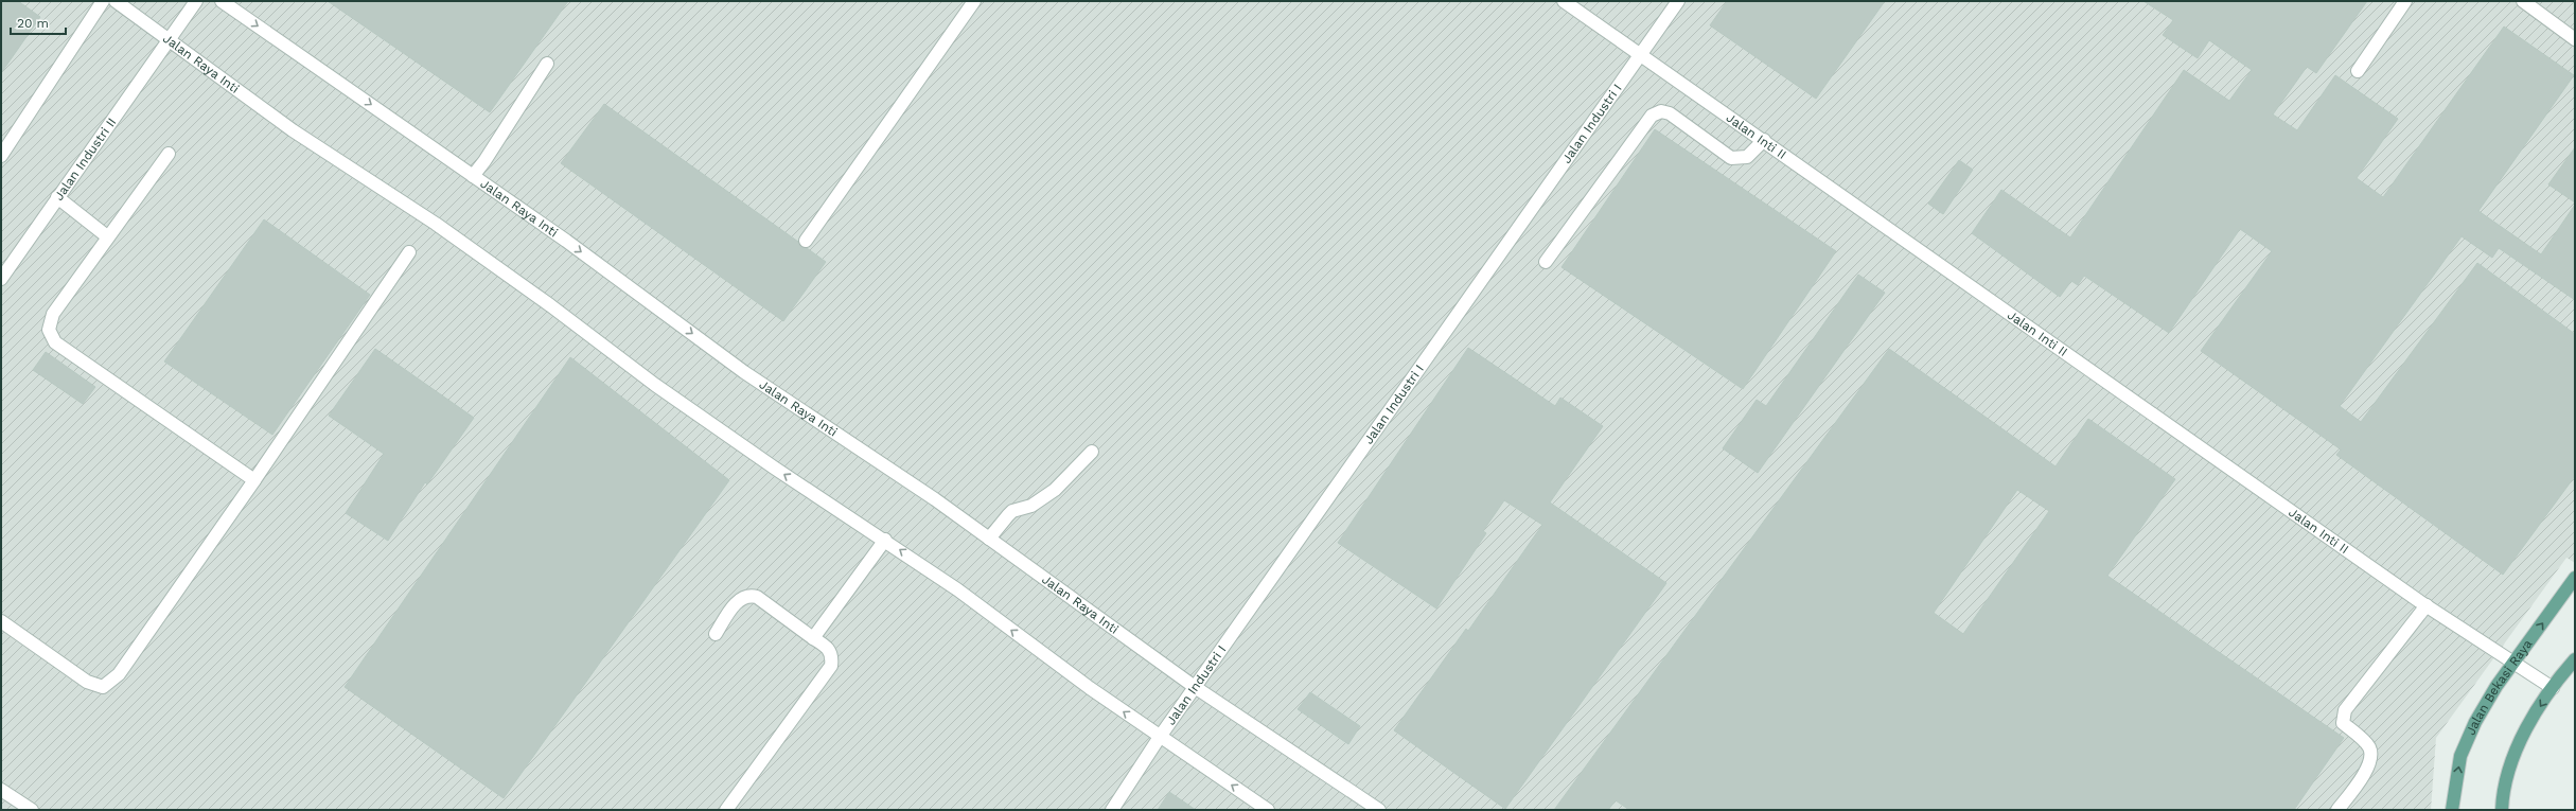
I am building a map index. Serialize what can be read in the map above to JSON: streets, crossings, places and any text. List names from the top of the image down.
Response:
{
  "streets": {
    "main road": ["Jalan Bekasi Raya"],
    "street": [
      "Jalan Raya Inti",
      "Jalan Industri I",
      "Jalan Inti II",
      "Jalan Industri II"
    ]
  },
  "crossings": [
    ["Jalan Raya Inti", "Jalan Industri I"],
    ["Jalan Raya Inti", "Jalan Industri II"],
    ["Jalan Industri I", "Jalan Inti II"],
    ["Jalan Inti II", "Jalan Bekasi Raya"]
  ],
  "scale_bar": "20 m"
}
